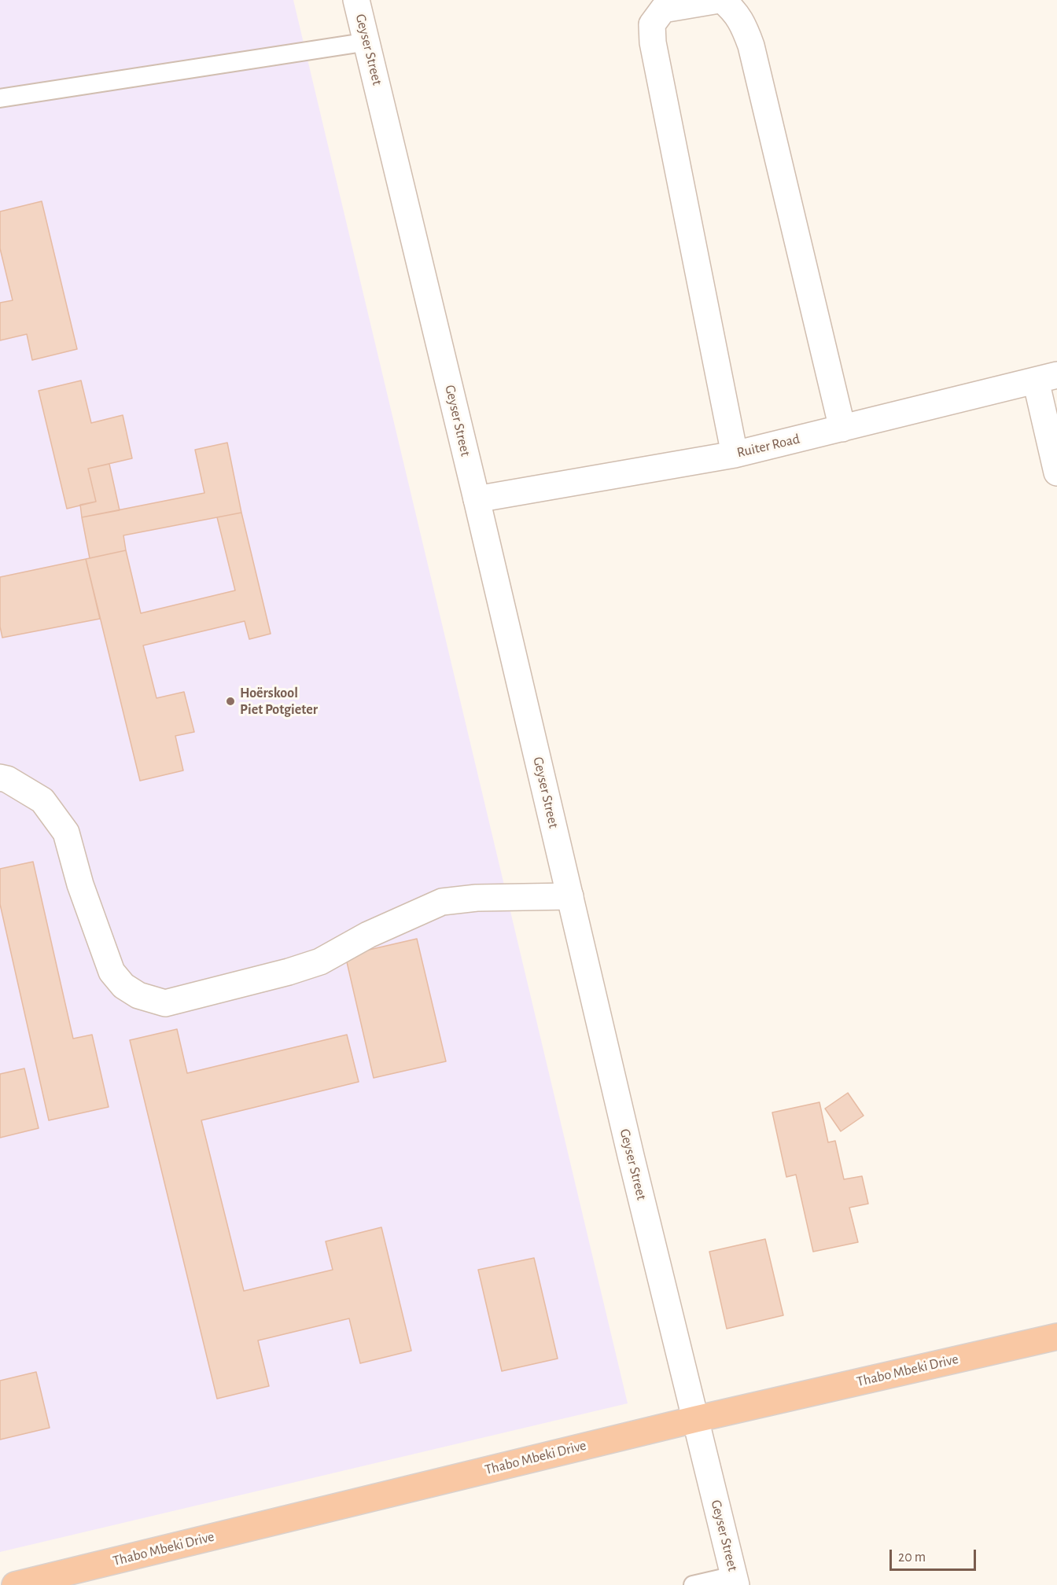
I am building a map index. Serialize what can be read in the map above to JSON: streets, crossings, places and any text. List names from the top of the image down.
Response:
{
  "streets": {
    "highway": ["Thabo Mbeki Drive"],
    "street": ["Geyser Street", "Ruiter Road"]
  },
  "crossings": [
    ["Geyser Street", "Ruiter Road"],
    ["Geyser Street", "Thabo Mbeki Drive"]
  ],
  "places": ["Hoërskool Piet Potgieter"],
  "scale_bar": "20 m"
}
